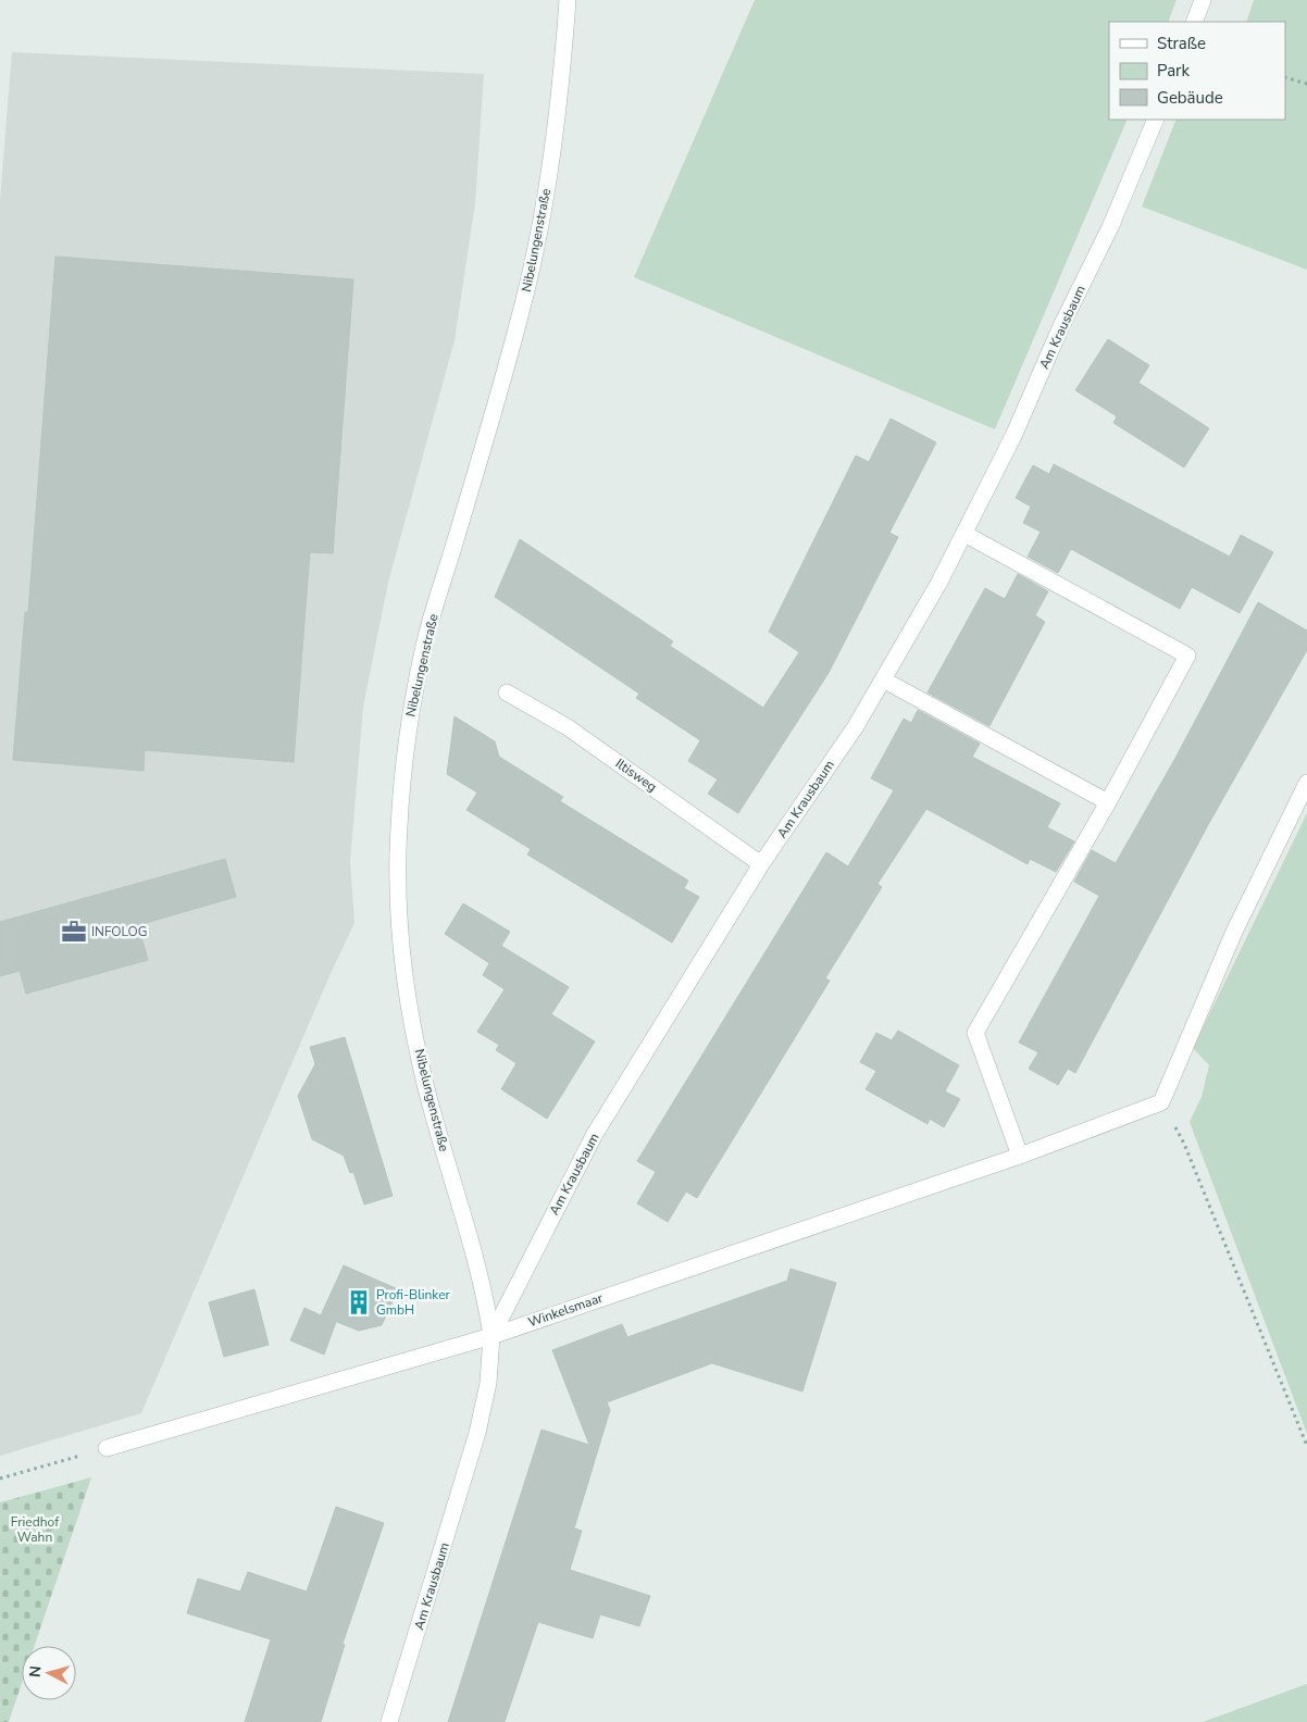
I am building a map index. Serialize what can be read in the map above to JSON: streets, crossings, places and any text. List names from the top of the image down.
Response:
{
  "streets": {
    "street": [
      "Nibelungenstraße",
      "Am Krausbaum",
      "Iltisweg",
      "Winkelsmaar"
    ]
  },
  "crossings": [
    ["Nibelungenstraße", "Am Krausbaum"],
    ["Nibelungenstraße", "Winkelsmaar"],
    ["Am Krausbaum", "Iltisweg"],
    ["Am Krausbaum", "Winkelsmaar"]
  ],
  "parks": ["Friedhof Wahn"],
  "places": {
    "office": ["INFOLOG"],
    "building": ["Profi-Blinker GmbH"]
  },
  "legend": ["Straße", "Park", "Gebäude"],
  "north": "left"
}
